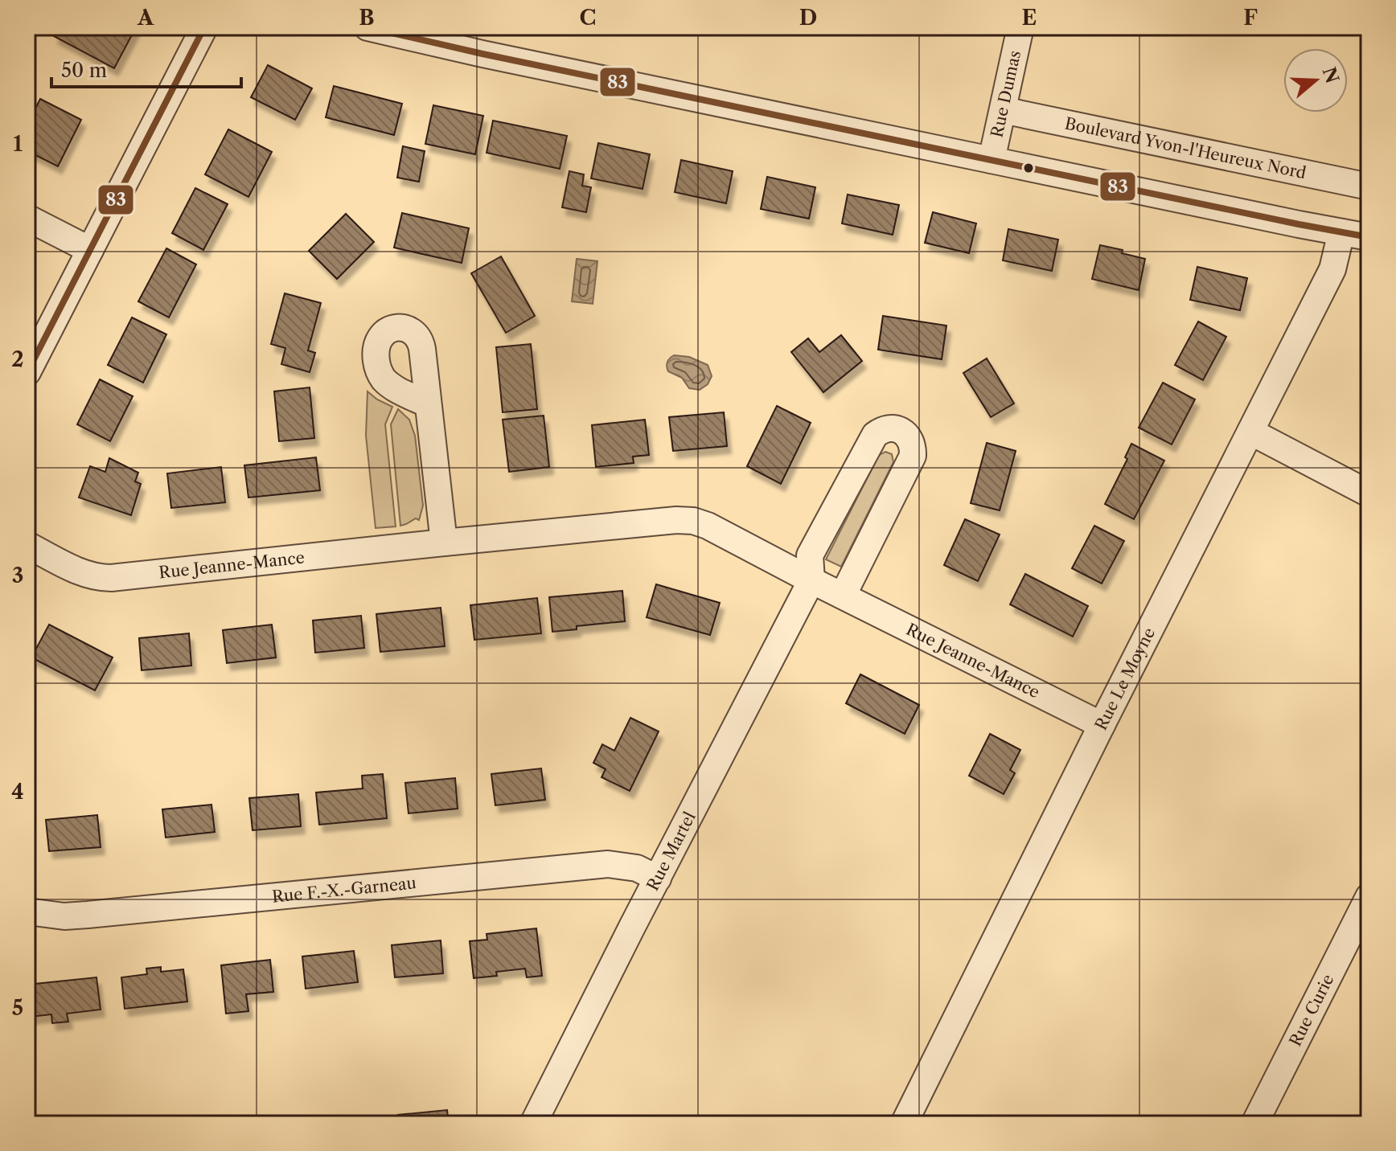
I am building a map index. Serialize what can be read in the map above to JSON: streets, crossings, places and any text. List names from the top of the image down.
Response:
{
  "streets": {
    "street": [
      "Rue Dumas",
      "Boulevard Yvon-l'Heureux Nord",
      "Rue Jeanne-Mance",
      "Rue Le Moyne",
      "Rue Martel",
      "Rue F.-X.-Garneau",
      "Rue Curie"
    ]
  },
  "crossings": [
    ["Rue Dumas", "Boulevard Yvon-l'Heureux Nord"],
    ["Rue Jeanne-Mance", "Rue Le Moyne"],
    ["Rue Jeanne-Mance", "Rue Martel"],
    ["Rue Martel", "Rue F.-X.-Garneau"]
  ],
  "lines": ["transit line 83"],
  "scale_bar": "50 m",
  "north": "right",
  "grid": {
    "columns": [
      "A",
      "B",
      "C",
      "D",
      "E",
      "F"
    ],
    "rows": [
      "1",
      "2",
      "3",
      "4",
      "5"
    ]
  }
}
